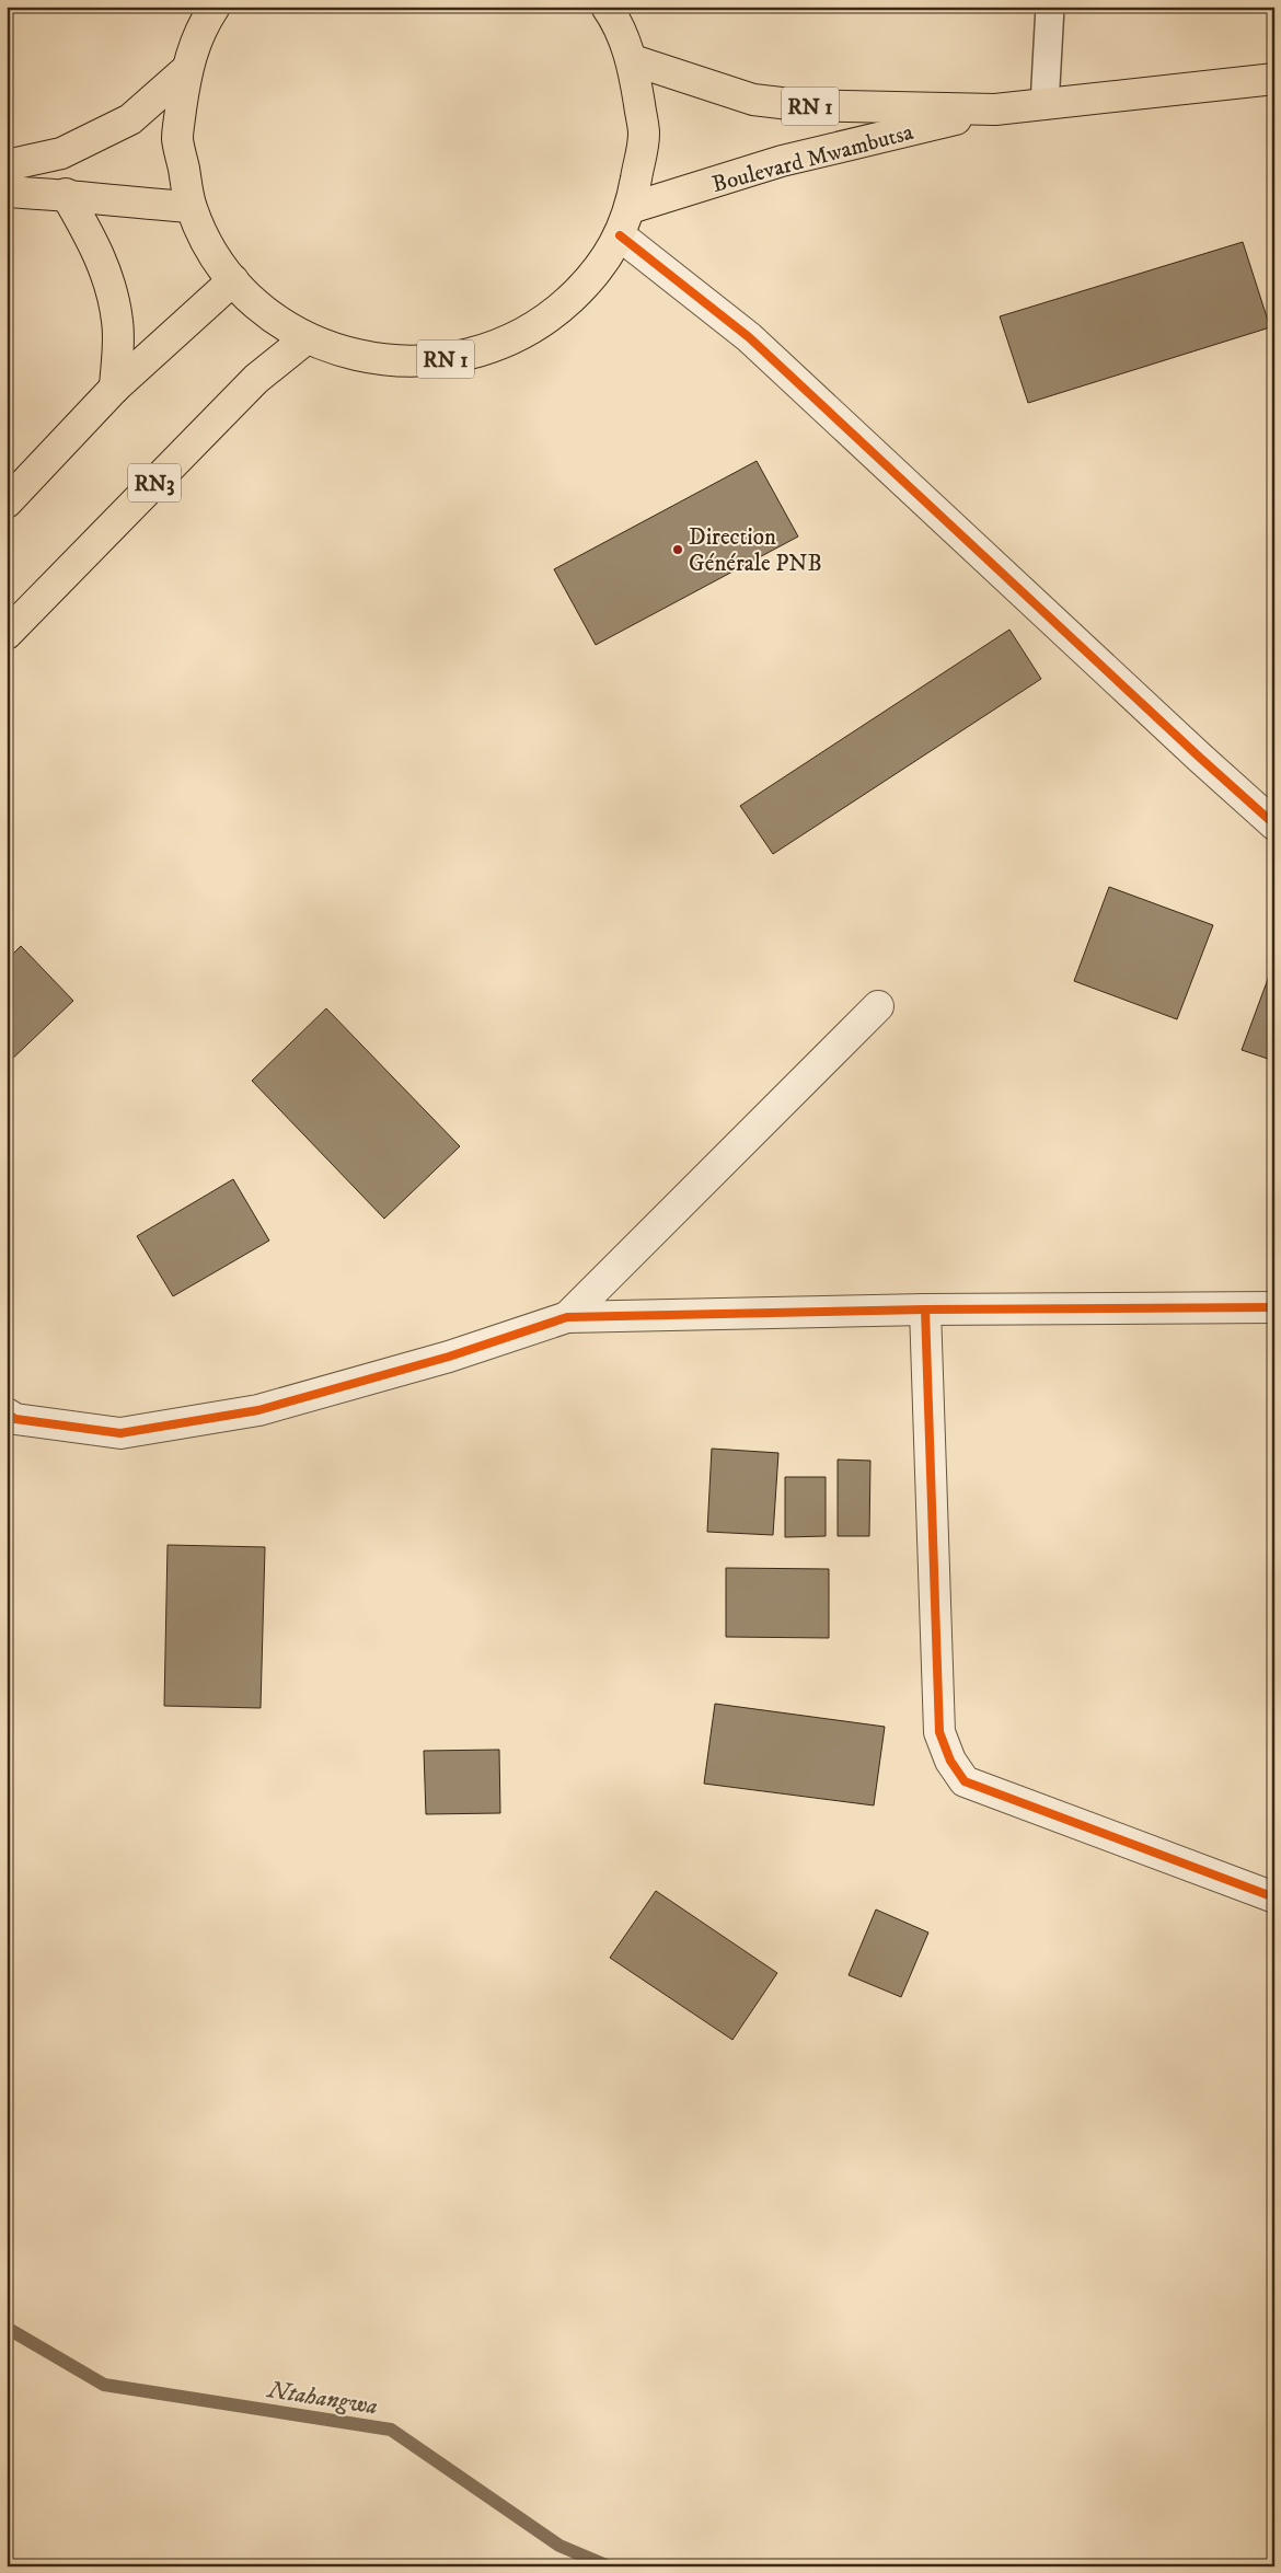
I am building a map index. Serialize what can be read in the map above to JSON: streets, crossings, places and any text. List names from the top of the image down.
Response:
{
  "streets": {
    "main road": ["RN 1", "Boulevard Mwambutsa", "RN3"]
  },
  "crossings": [
    ["RN 1", "Boulevard Mwambutsa"],
    ["RN 1", "RN3"]
  ],
  "water": ["Ntahangwa"],
  "places": ["Direction Générale PNB"]
}
